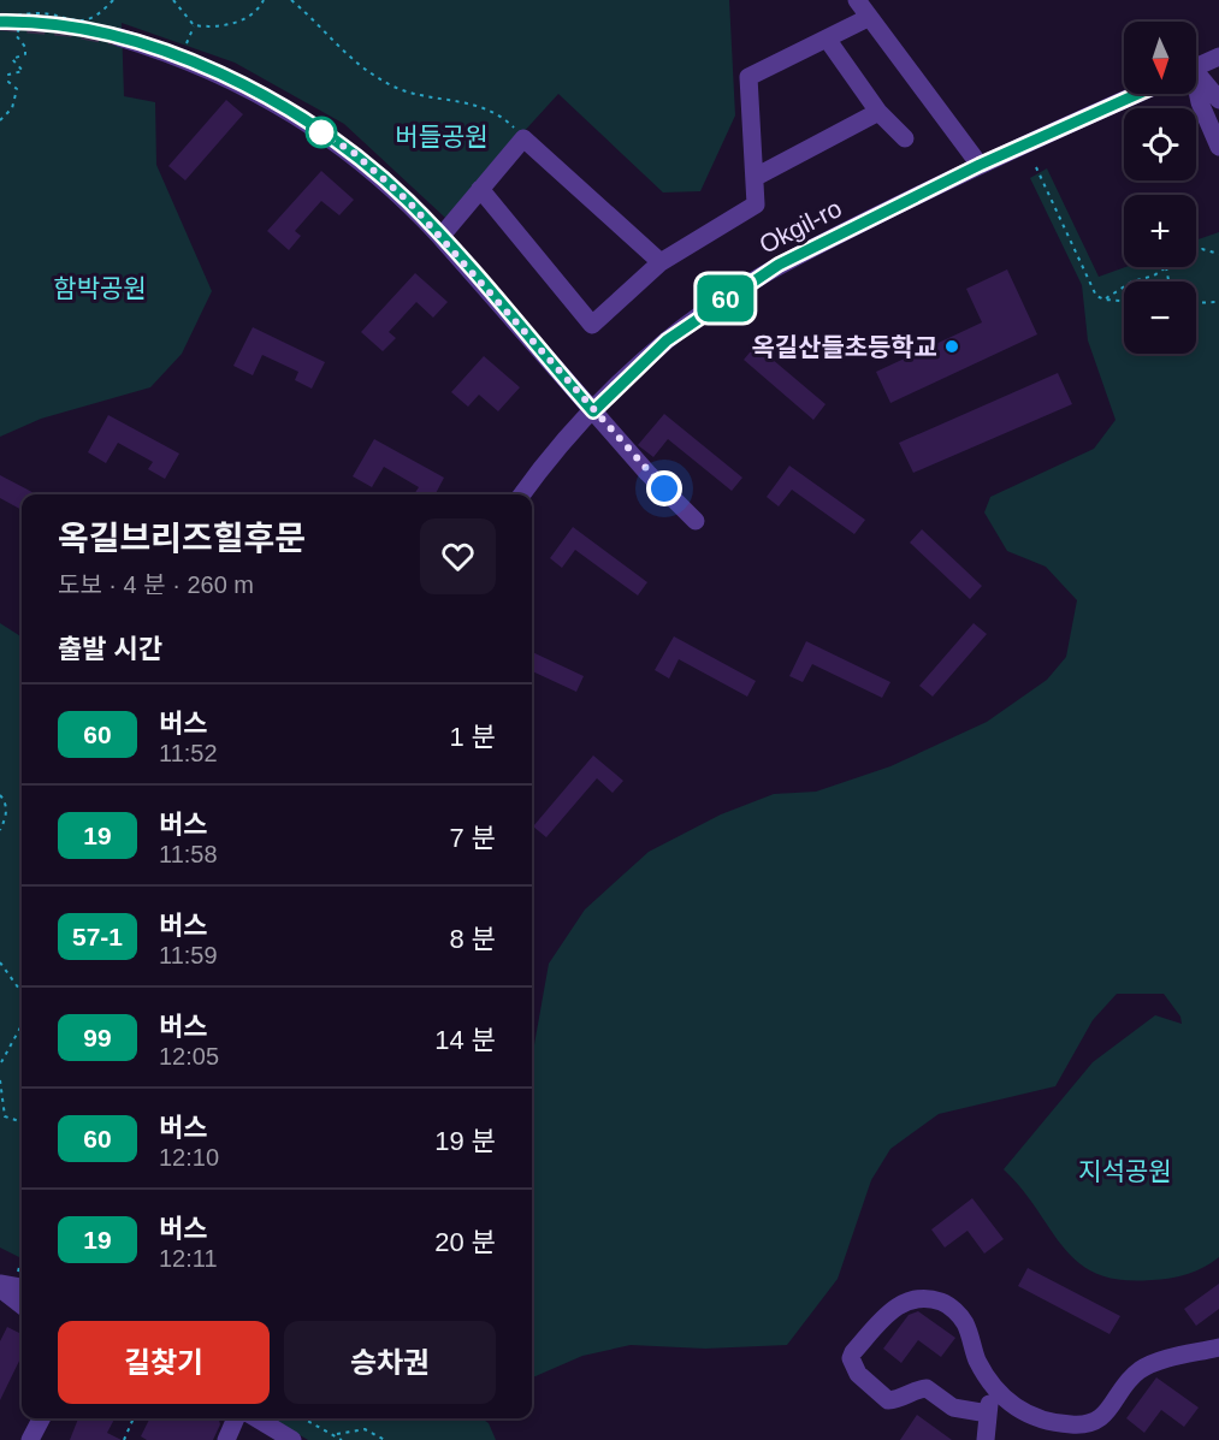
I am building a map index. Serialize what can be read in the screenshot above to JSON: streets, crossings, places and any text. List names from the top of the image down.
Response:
{
  "streets": {
    "street": ["Okgil-ro"]
  },
  "parks": ["버들공원", "함박공원", "지석공원"],
  "places": ["옥길산들초등학교"],
  "lines": ["bus line 60"],
  "north": "bottom",
  "page": {
    "on_map": "60",
    "map_buttons": ["+", "−"],
    "heading": [
      ["옥길브리즈힐후문", "도보 · 4 분 · 260 m"],
      "출발 시간"
    ],
    "list": [
      {
        "mark": "60",
        "name": "버스",
        "note": "11:52",
        "value": "1 분"
      },
      {
        "mark": "19",
        "name": "버스",
        "note": "11:58",
        "value": "7 분"
      },
      {
        "mark": "57-1",
        "name": "버스",
        "note": "11:59",
        "value": "8 분"
      },
      {
        "mark": "99",
        "name": "버스",
        "note": "12:05",
        "value": "14 분"
      },
      {
        "mark": "60",
        "name": "버스",
        "note": "12:10",
        "value": "19 분"
      },
      {
        "mark": "19",
        "name": "버스",
        "note": "12:11",
        "value": "20 분"
      }
    ],
    "buttons": ["길찾기", "승차권"]
  }
}
